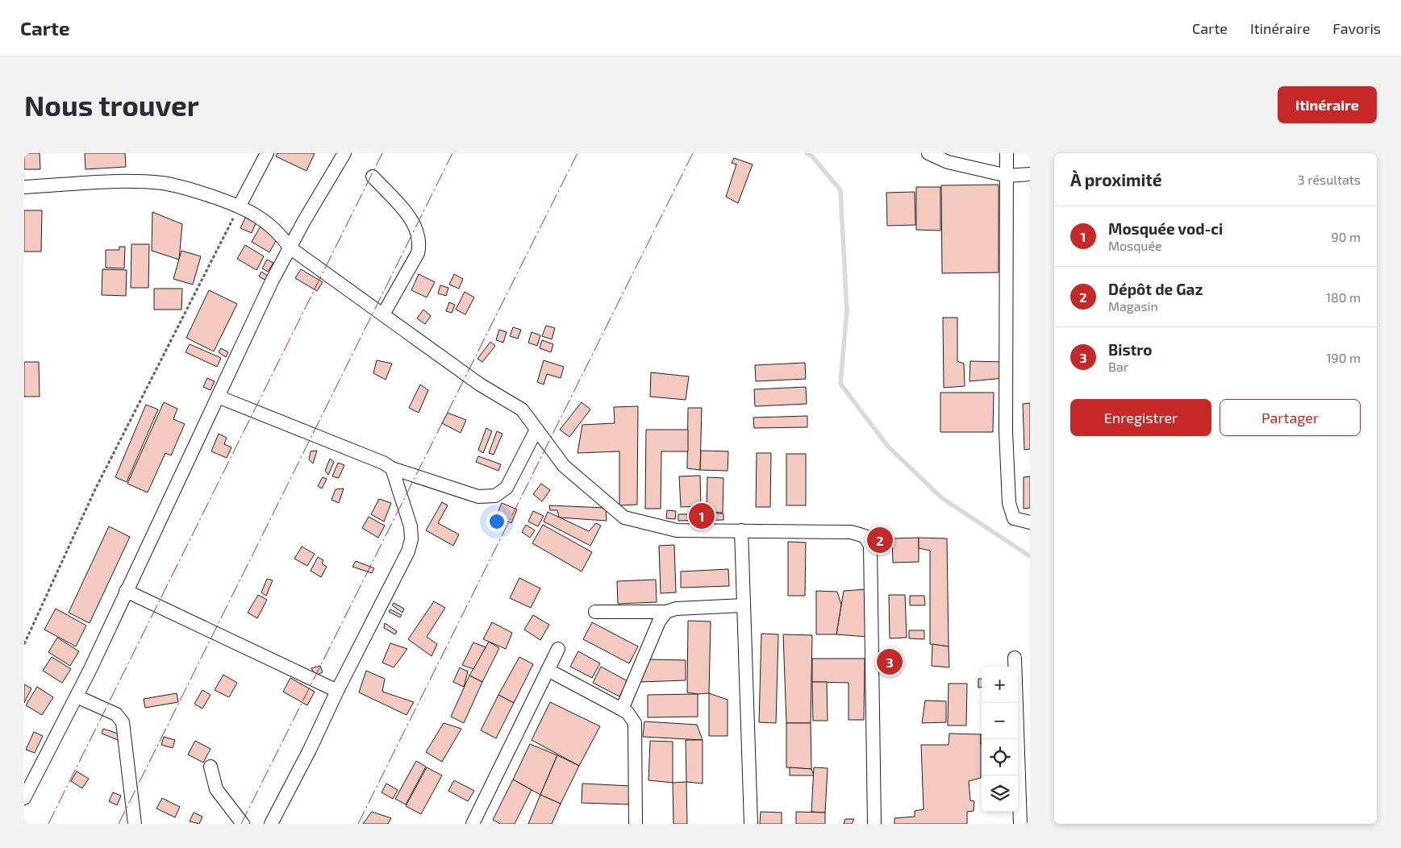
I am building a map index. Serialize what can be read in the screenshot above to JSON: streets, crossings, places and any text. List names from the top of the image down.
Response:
{
  "page": {
    "header": "Carte",
    "nav": ["Carte", "Itinéraire", "Favoris"],
    "buttons": [
      "Itinéraire",
      ["Enregistrer", "Partager"]
    ],
    "title": "Nous trouver",
    "heading": ["À proximité", "3 résultats"],
    "list": [
      {
        "mark": "1",
        "name": "Mosquée vod-ci",
        "note": "Mosquée",
        "value": "90 m"
      },
      {
        "mark": "2",
        "name": "Dépôt de Gaz",
        "note": "Magasin",
        "value": "180 m"
      },
      {
        "mark": "3",
        "name": "Bistro",
        "note": "Bar",
        "value": "190 m"
      }
    ],
    "pins": ["1", "2", "3"],
    "map_buttons": ["+", "−"]
  }
}
